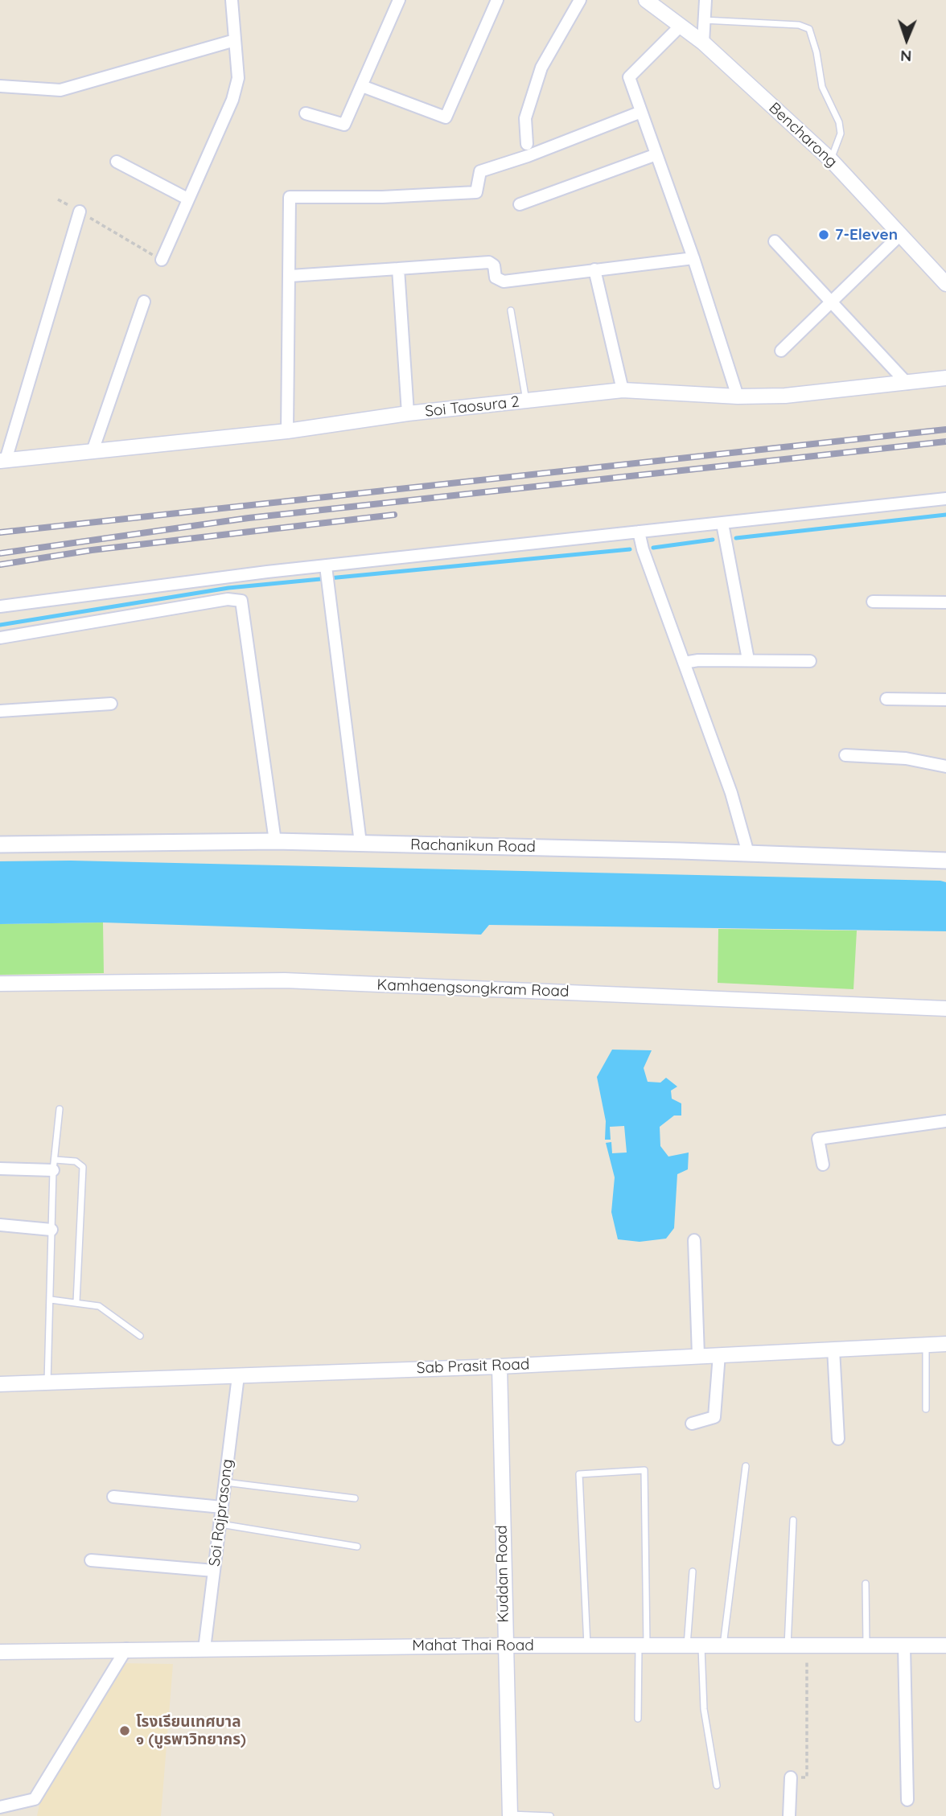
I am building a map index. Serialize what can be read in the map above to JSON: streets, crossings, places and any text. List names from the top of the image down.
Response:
{
  "streets": {
    "main road": ["Rachanikun Road"],
    "street": [
      "Bencharong",
      "Soi Taosura 2",
      "Kamhaengsongkram Road",
      "Sab Prasit Road",
      "Soi Rajprasong",
      "Kuddan Road",
      "Mahat Thai Road"
    ]
  },
  "crossings": [
    ["Sab Prasit Road", "Soi Rajprasong"],
    ["Sab Prasit Road", "Kuddan Road"],
    ["Soi Rajprasong", "Mahat Thai Road"],
    ["Kuddan Road", "Mahat Thai Road"]
  ],
  "places": ["7-Eleven", "โรงเรียนเทศบาล ๑ (บูรพาวิทยากร)"],
  "north": "bottom"
}
